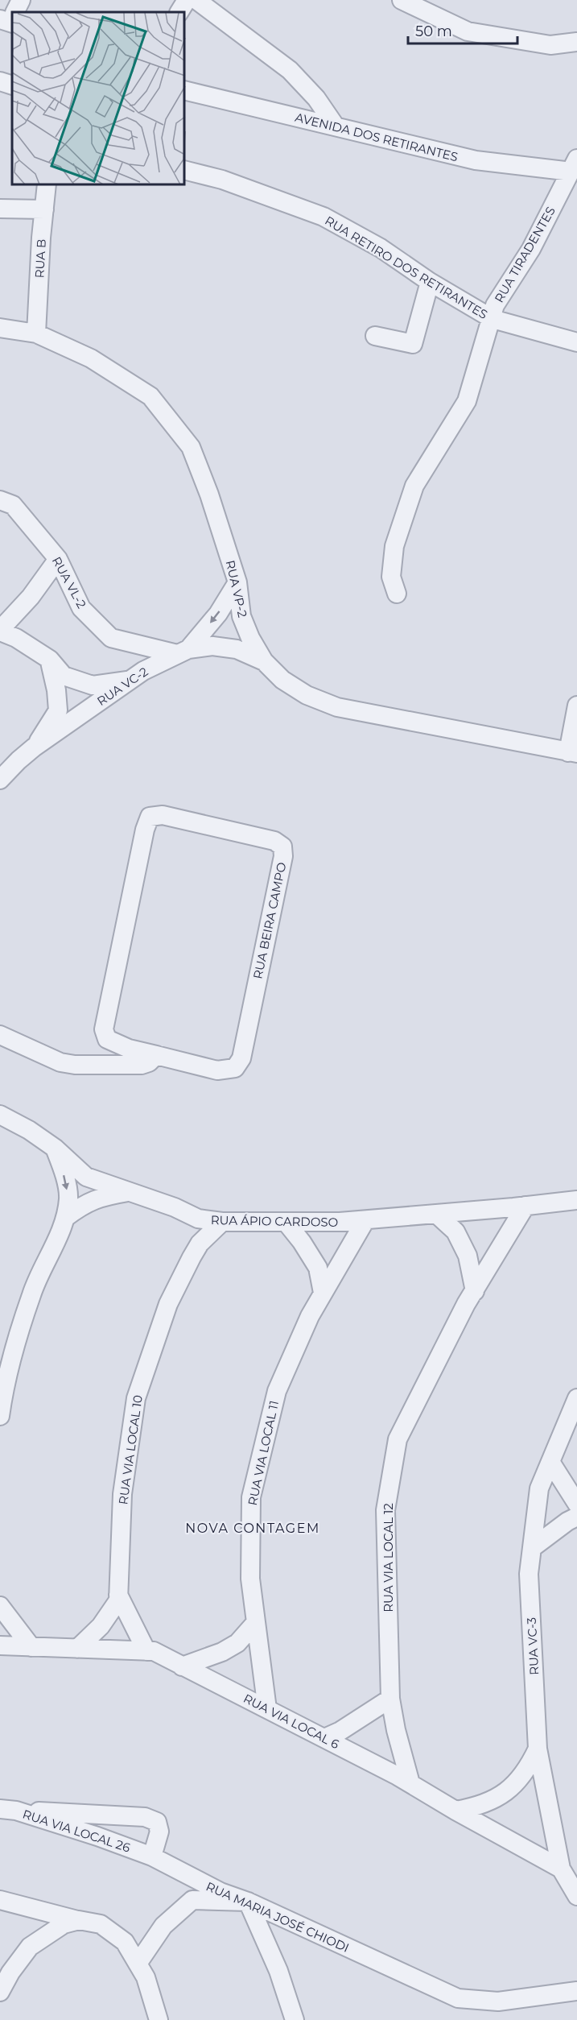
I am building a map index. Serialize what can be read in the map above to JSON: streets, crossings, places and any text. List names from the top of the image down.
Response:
{
  "streets": {
    "street": [
      "AVENIDA DOS RETIRANTES",
      "RUA TIRADENTES",
      "RUA B",
      "RUA RETIRO DOS RETIRANTES",
      "RUA VL-2",
      "RUA VP-2",
      "RUA VC-2",
      "RUA BEIRA CAMPO",
      "RUA ÁPIO CARDOSO",
      "RUA VIA LOCAL 10",
      "RUA VIA LOCAL 11",
      "RUA VIA LOCAL 12",
      "RUA VC-3",
      "RUA VIA LOCAL 6",
      "RUA VIA LOCAL 26",
      "RUA MARIA JOSÉ CHIODI"
    ]
  },
  "crossings": [
    ["AVENIDA DOS RETIRANTES", "RUA TIRADENTES"],
    ["RUA TIRADENTES", "RUA RETIRO DOS RETIRANTES"],
    ["RUA B", "RUA VP-2"],
    ["RUA VL-2", "RUA VC-2"],
    ["RUA VP-2", "RUA VC-2"],
    ["RUA ÁPIO CARDOSO", "RUA VIA LOCAL 10"],
    ["RUA ÁPIO CARDOSO", "RUA VIA LOCAL 11"],
    ["RUA ÁPIO CARDOSO", "RUA VIA LOCAL 12"],
    ["RUA VIA LOCAL 10", "RUA VIA LOCAL 6"],
    ["RUA VIA LOCAL 11", "RUA VIA LOCAL 6"],
    ["RUA VIA LOCAL 12", "RUA VIA LOCAL 6"],
    ["RUA VC-3", "RUA VIA LOCAL 6"],
    ["RUA VIA LOCAL 26", "RUA MARIA JOSÉ CHIODI"]
  ],
  "districts": ["NOVA CONTAGEM"],
  "scale_bar": "50 m"
}
